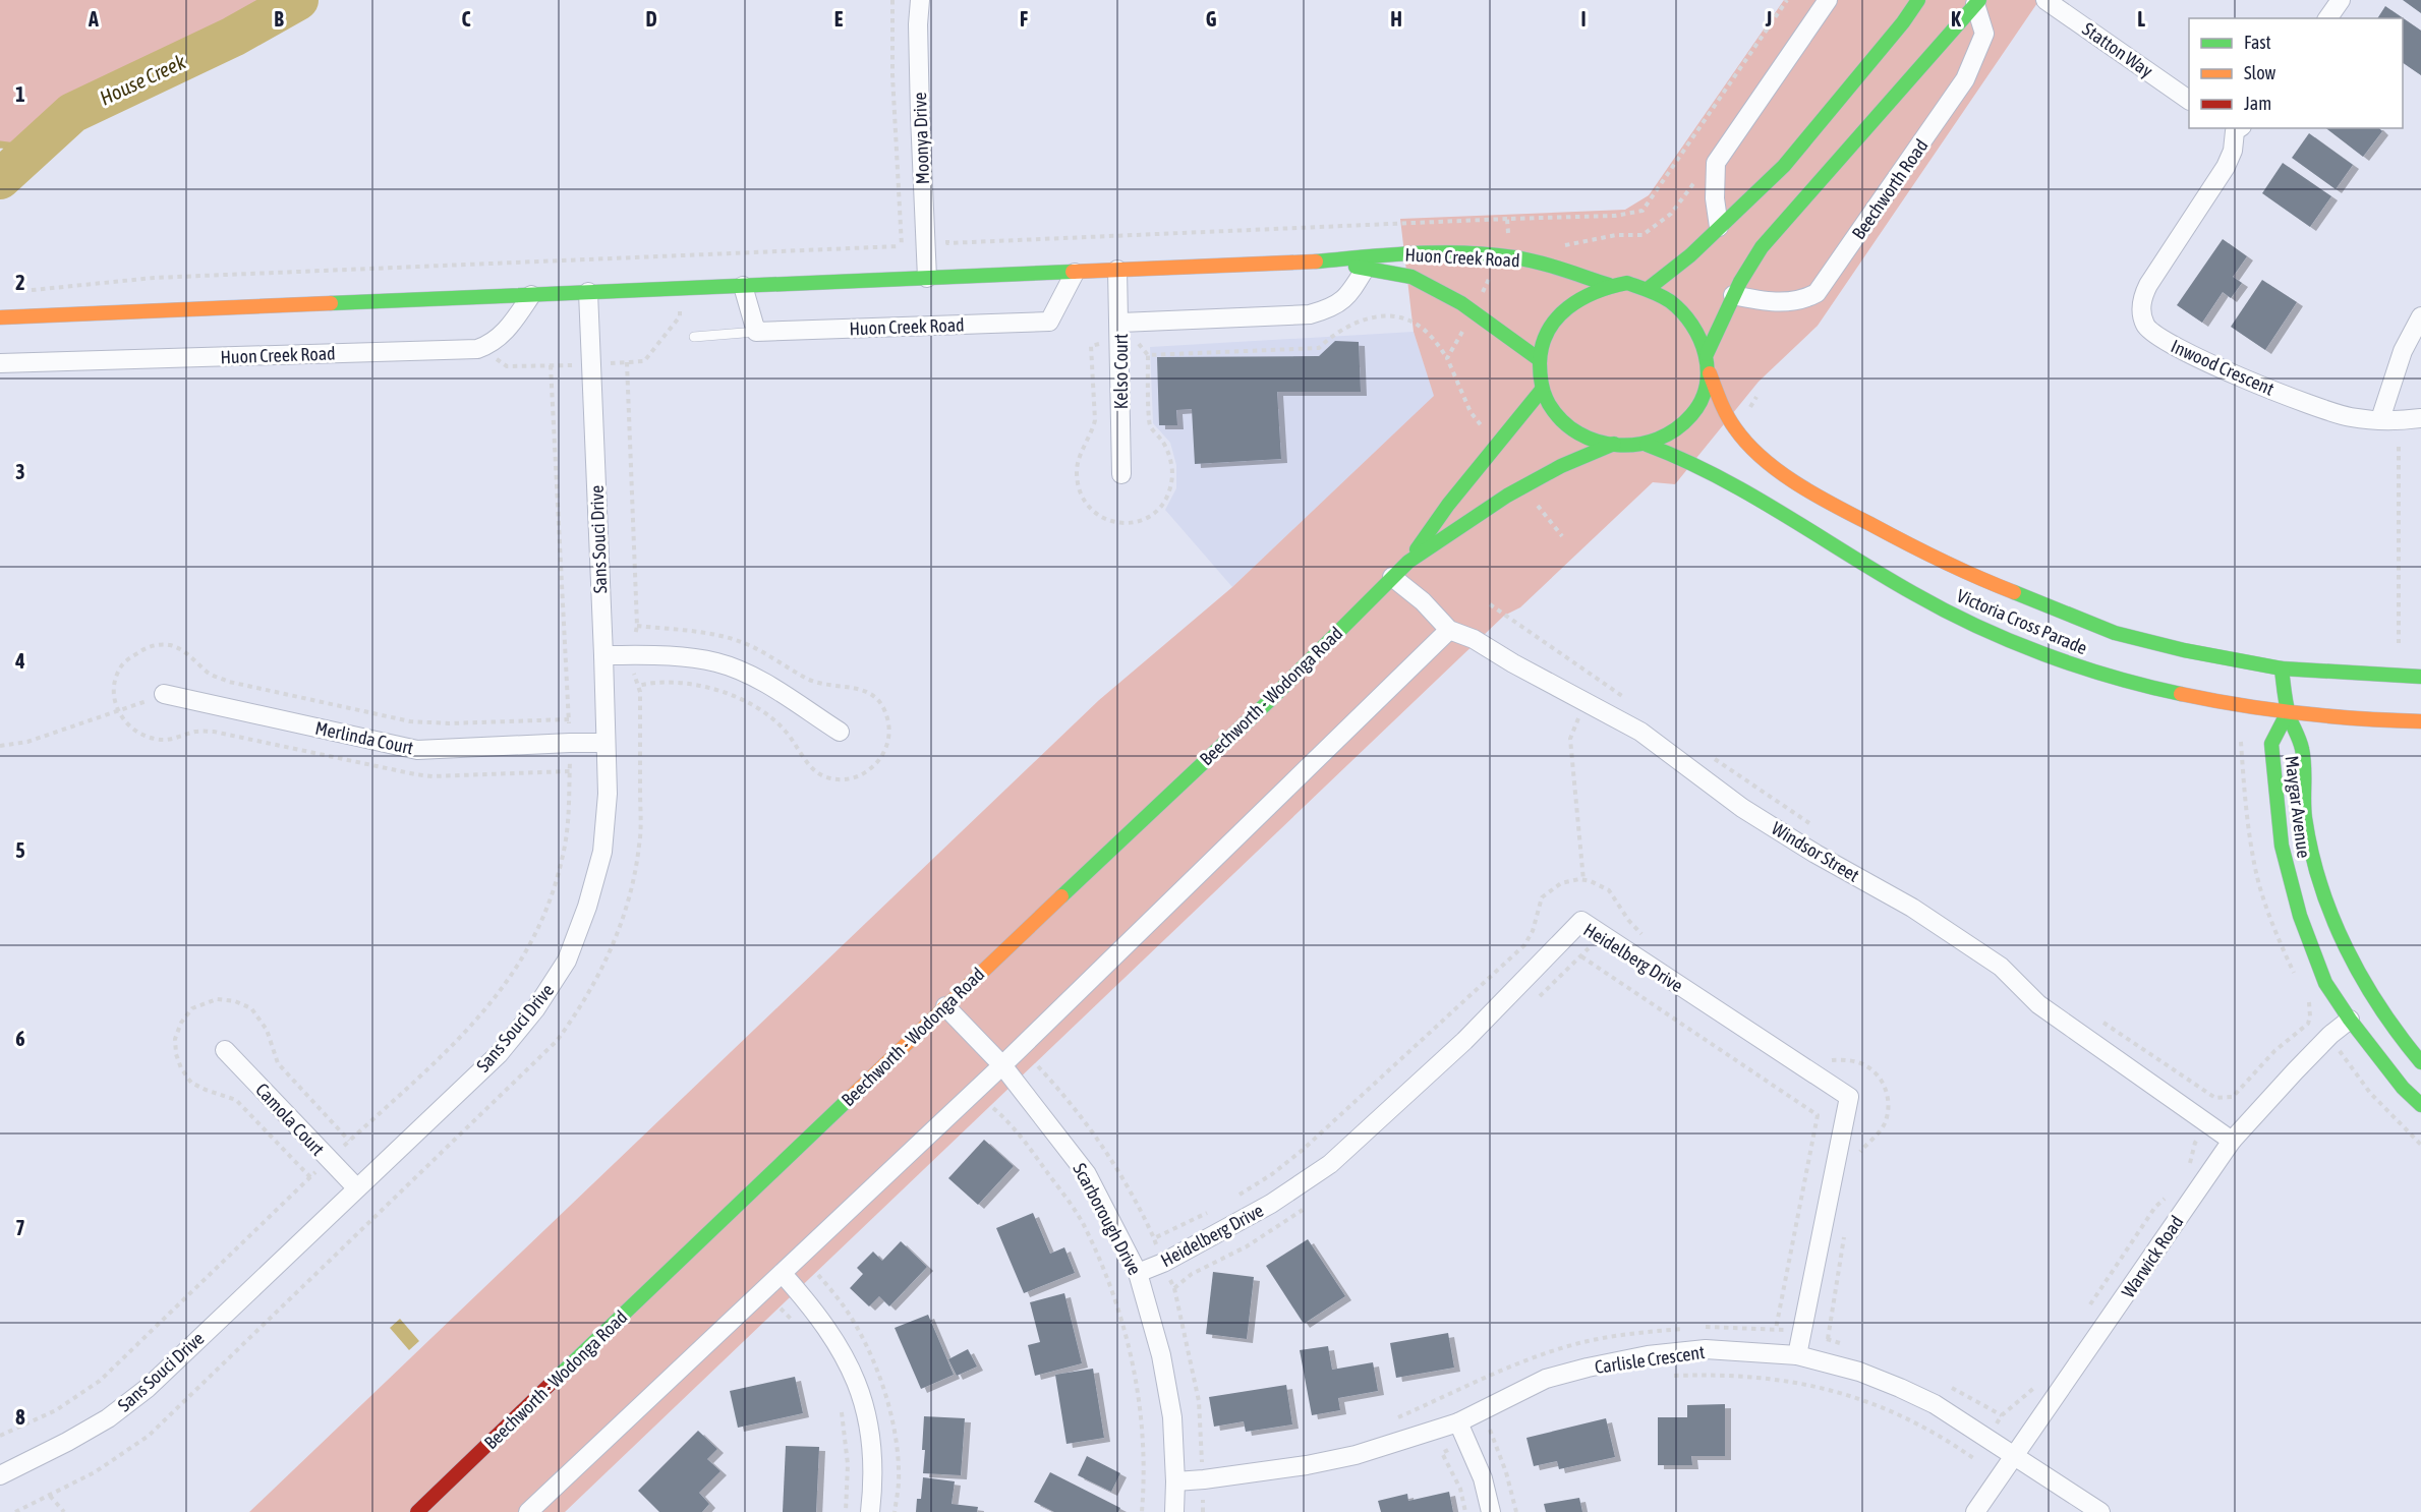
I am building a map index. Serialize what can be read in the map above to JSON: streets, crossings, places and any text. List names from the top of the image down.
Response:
{
  "streets": {
    "main road": [
      "Beechworth Road",
      "Huon Creek Road",
      "Victoria Cross Parade",
      "Beechworth - Wodonga Road",
      "Maygar Avenue"
    ],
    "street": [
      "Statton Way",
      "Moonya Drive",
      "Inwood Crescent",
      "Kelso Court",
      "Sans Souci Drive",
      "Merlinda Court",
      "Windsor Street",
      "Heidelberg Drive",
      "Camola Court",
      "Scarborough Drive",
      "Warwick Road",
      "Carlisle Crescent"
    ]
  },
  "crossings": [
    ["Moonya Drive", "Huon Creek Road"],
    ["Beechworth Road", "Huon Creek Road"],
    ["Beechworth Road", "Victoria Cross Parade"],
    ["Beechworth Road", "Beechworth - Wodonga Road"],
    ["Huon Creek Road", "Kelso Court"],
    ["Huon Creek Road", "Sans Souci Drive"],
    ["Huon Creek Road", "Victoria Cross Parade"],
    ["Huon Creek Road", "Beechworth - Wodonga Road"],
    ["Sans Souci Drive", "Merlinda Court"],
    ["Sans Souci Drive", "Camola Court"],
    ["Victoria Cross Parade", "Beechworth - Wodonga Road"],
    ["Victoria Cross Parade", "Maygar Avenue"],
    ["Beechworth - Wodonga Road", "Windsor Street"],
    ["Beechworth - Wodonga Road", "Scarborough Drive"],
    ["Maygar Avenue", "Warwick Road"],
    ["Windsor Street", "Warwick Road"],
    ["Heidelberg Drive", "Scarborough Drive"],
    ["Heidelberg Drive", "Carlisle Crescent"],
    ["Scarborough Drive", "Carlisle Crescent"],
    ["Warwick Road", "Carlisle Crescent"]
  ],
  "water": ["House Creek"],
  "legend": ["Fast", "Slow", "Jam"],
  "grid": {
    "columns": [
      "A",
      "B",
      "C",
      "D",
      "E",
      "F",
      "G",
      "H",
      "I",
      "J",
      "K",
      "L"
    ],
    "rows": [
      "1",
      "2",
      "3",
      "4",
      "5",
      "6",
      "7",
      "8"
    ]
  }
}
